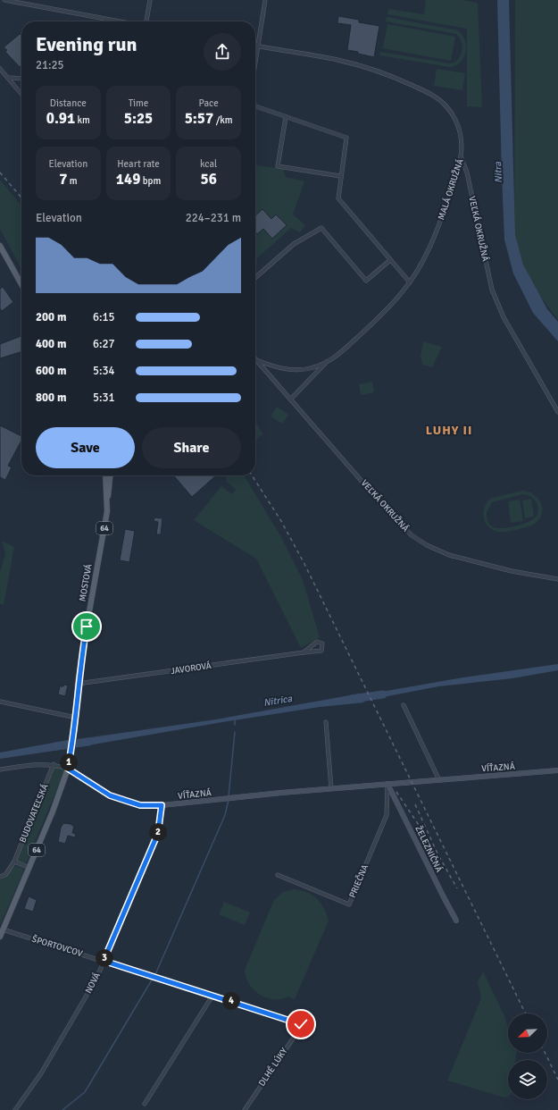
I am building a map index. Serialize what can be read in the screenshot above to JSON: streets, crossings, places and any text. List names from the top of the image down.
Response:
{
  "streets": {
    "main road": [
      "64",
      "MOSTOVÁ",
      "VÍŤAZNÁ",
      "ŽELEZNIČNÁ"
    ],
    "street": [
      "MALÁ OKRUŽNÁ",
      "VEĽKÁ OKRUŽNÁ",
      "JAVOROVÁ",
      "BUDOVATEĽSKÁ",
      "PRIEČNA",
      "ŠPORTOVCOV",
      "NOVÁ",
      "DLHÉ LÚKY"
    ]
  },
  "crossings": [
    ["MALÁ OKRUŽNÁ", "VEĽKÁ OKRUŽNÁ"],
    ["64", "MOSTOVÁ"],
    ["64", "VÍŤAZNÁ"],
    ["64", "ŠPORTOVCOV"],
    ["MOSTOVÁ", "JAVOROVÁ"],
    ["MOSTOVÁ", "VÍŤAZNÁ"],
    ["VÍŤAZNÁ", "ŽELEZNIČNÁ"],
    ["VÍŤAZNÁ", "PRIEČNA"],
    ["VÍŤAZNÁ", "NOVÁ"],
    ["ŽELEZNIČNÁ", "PRIEČNA"],
    ["ŠPORTOVCOV", "NOVÁ"],
    ["ŠPORTOVCOV", "DLHÉ LÚKY"]
  ],
  "districts": ["LUHY II"],
  "water": ["Nitra", "Nitrica"],
  "north": "bottom left",
  "page": {
    "heading": ["Evening run", "21:25"],
    "stats": [
      ["Distance", "0.91 km"],
      ["Time", "5:25"],
      ["Pace", "5:57 /km"],
      ["Elevation", "7 m"],
      ["Heart rate", "149 bpm"],
      ["kcal", "56"]
    ],
    "chart": ["Elevation", "224–231 m"],
    "list": [
      {
        "name": "200 m",
        "note": "6:15"
      },
      {
        "name": "400 m",
        "note": "6:27"
      },
      {
        "name": "600 m",
        "note": "5:34"
      },
      {
        "name": "800 m",
        "note": "5:31"
      }
    ],
    "buttons": ["Save", "Share"],
    "pins": [
      "1",
      "2",
      "3",
      "4"
    ]
  }
}
